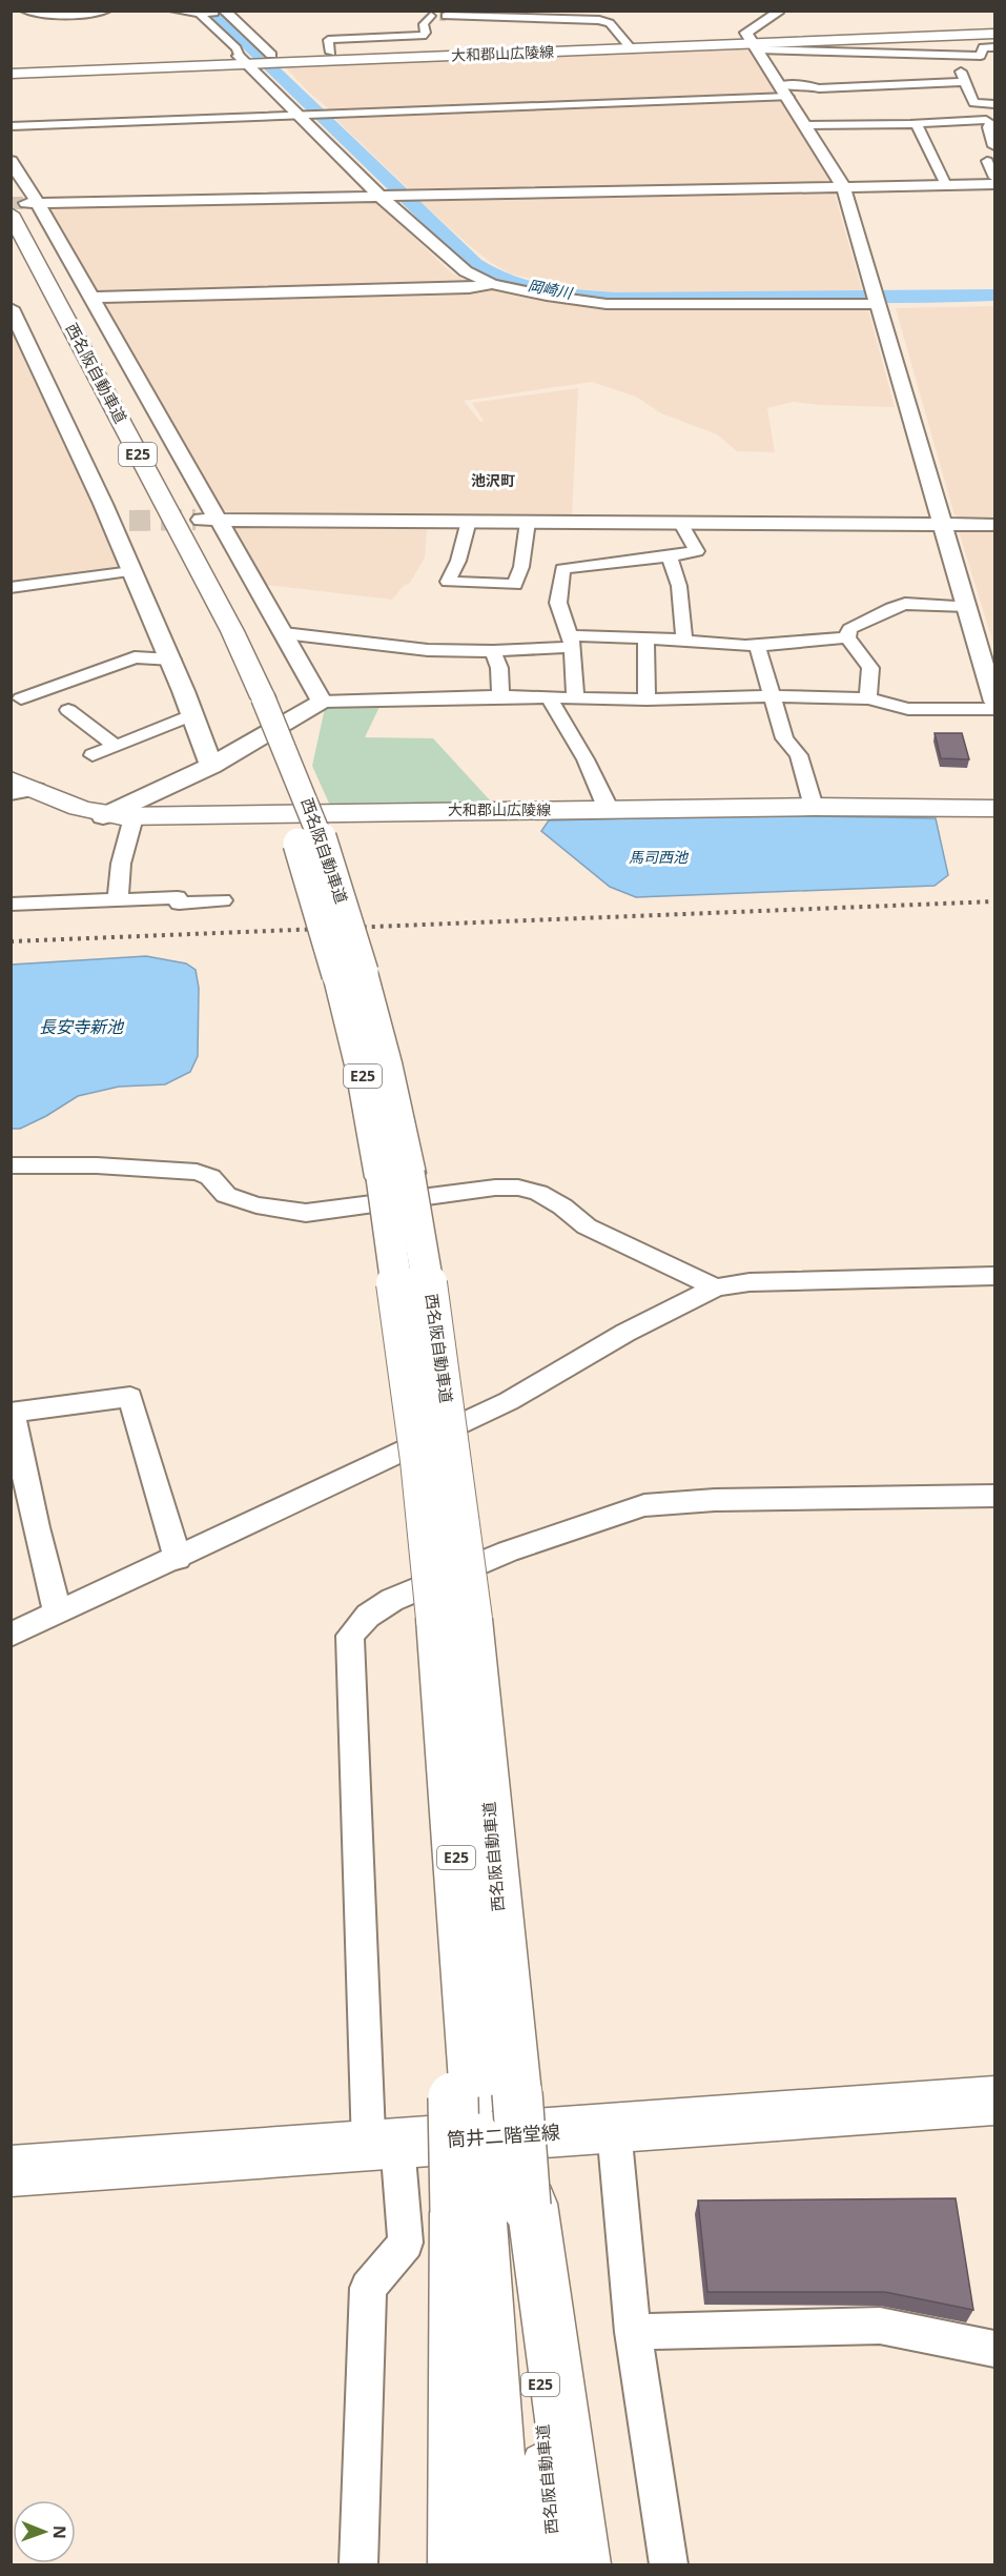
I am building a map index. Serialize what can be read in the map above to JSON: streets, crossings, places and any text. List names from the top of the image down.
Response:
{
  "streets": {
    "main road": [
      "大和郡山広陵線",
      "西名阪自動車道",
      "E25",
      "筒井二階堂線"
    ]
  },
  "districts": ["池沢町"],
  "water": ["岡崎川", "馬司西池", "長安寺新池"],
  "north": "right"
}
